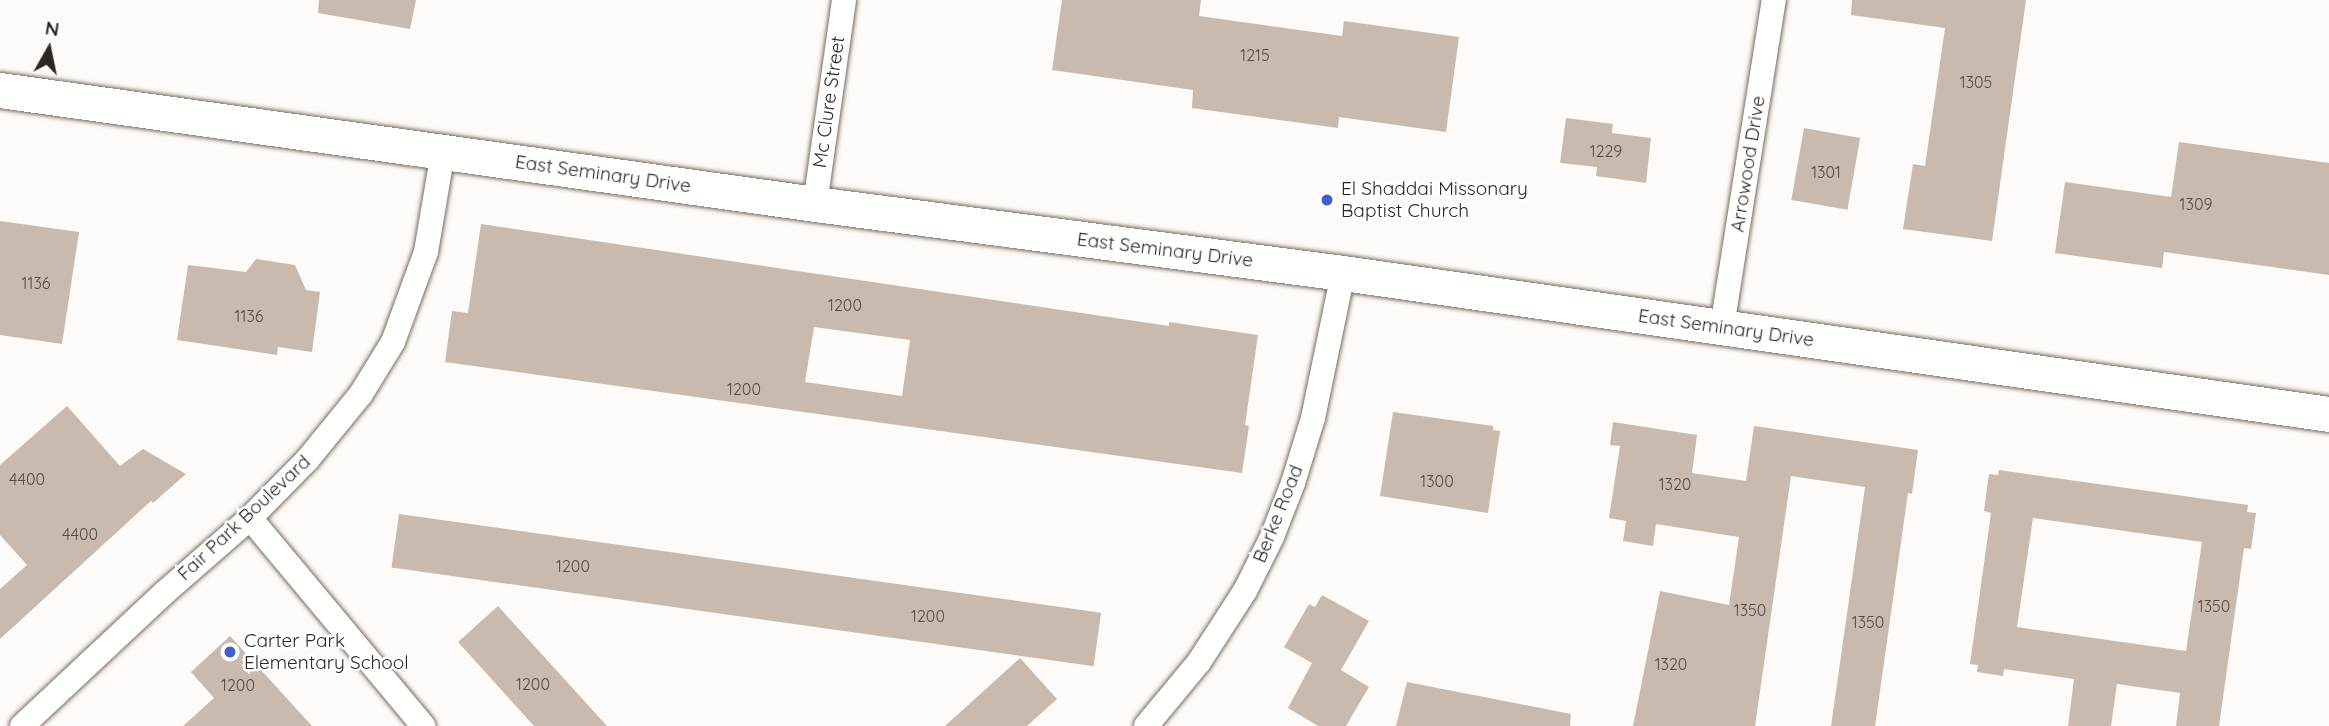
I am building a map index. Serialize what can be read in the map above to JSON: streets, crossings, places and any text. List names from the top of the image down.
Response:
{
  "streets": {
    "main road": ["East Seminary Drive"],
    "street": [
      "Mc Clure Street",
      "Arrowood Drive",
      "Berke Road",
      "Fair Park Boulevard"
    ]
  },
  "crossings": [
    ["Mc Clure Street", "East Seminary Drive"],
    ["Arrowood Drive", "East Seminary Drive"],
    ["East Seminary Drive", "Berke Road"],
    ["East Seminary Drive", "Fair Park Boulevard"]
  ],
  "places": ["El Shaddai Missonary Baptist Church", "Carter Park Elementary School"],
  "house_numbers": [
    "1215",
    "1305",
    "1229",
    "1301",
    "1309",
    "1136",
    "1200",
    "1136",
    "1200",
    "4400",
    "1300",
    "1320",
    "4400",
    "1200",
    "1350",
    "1350",
    "1200",
    "1350",
    "1320",
    "1200",
    "1200"
  ],
  "north": "top"
}
